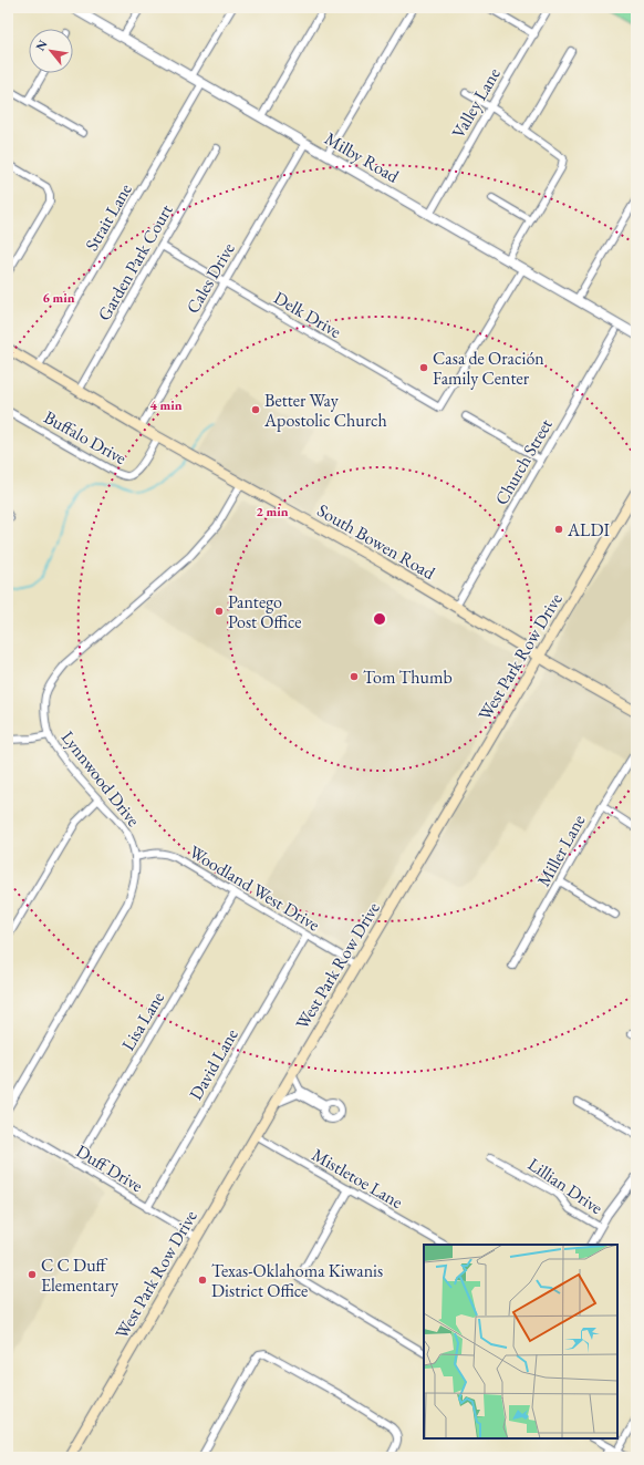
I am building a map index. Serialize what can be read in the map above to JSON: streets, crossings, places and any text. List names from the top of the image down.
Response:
{
  "streets": {
    "main road": ["South Bowen Road", "West Park Row Drive"],
    "street": [
      "Valley Lane",
      "Milby Road",
      "Strait Lane",
      "Garden Park Court",
      "Cales Drive",
      "Delk Drive",
      "Buffalo Drive",
      "Church Street",
      "Lynnwood Drive",
      "Miller Lane",
      "Woodland West Drive",
      "Lisa Lane",
      "David Lane",
      "Duff Drive",
      "Mistletoe Lane",
      "Lillian Drive"
    ]
  },
  "crossings": [
    ["Valley Lane", "Milby Road"],
    ["Milby Road", "Strait Lane"],
    ["Milby Road", "Cales Drive"],
    ["Milby Road", "Delk Drive"],
    ["Strait Lane", "South Bowen Road"],
    ["Garden Park Court", "Delk Drive"],
    ["Garden Park Court", "South Bowen Road"],
    ["Cales Drive", "Delk Drive"],
    ["Cales Drive", "South Bowen Road"],
    ["Buffalo Drive", "South Bowen Road"],
    ["Church Street", "South Bowen Road"],
    ["South Bowen Road", "West Park Row Drive"],
    ["South Bowen Road", "Lynnwood Drive"],
    ["West Park Row Drive", "Woodland West Drive"],
    ["West Park Row Drive", "Duff Drive"],
    ["West Park Row Drive", "Mistletoe Lane"],
    ["Lynnwood Drive", "Woodland West Drive"],
    ["Woodland West Drive", "Lisa Lane"],
    ["Woodland West Drive", "David Lane"],
    ["Lisa Lane", "Duff Drive"],
    ["David Lane", "Duff Drive"]
  ],
  "places": [
    "Casa de Oración Family Center",
    "Better Way Apostolic Church",
    "ALDI",
    "Pantego Post Office",
    "Tom Thumb",
    "C C Duff Elementary",
    "Texas-Oklahoma Kiwanis District Office"
  ],
  "north": "top left",
  "rings": ["6 min", "4 min", "2 min"]
}
